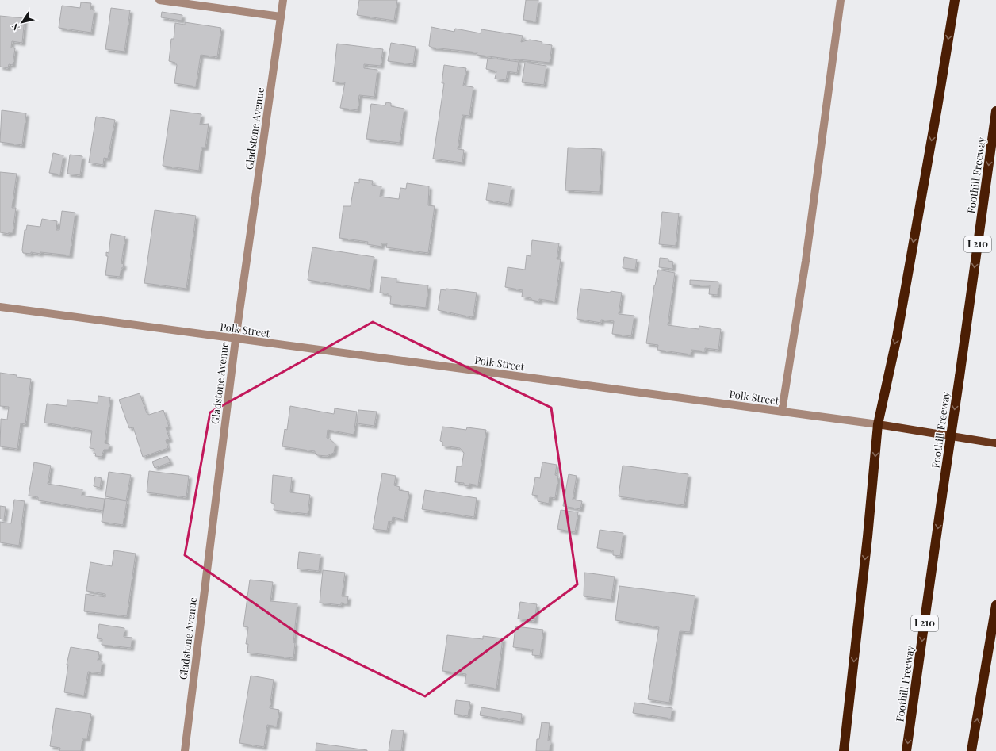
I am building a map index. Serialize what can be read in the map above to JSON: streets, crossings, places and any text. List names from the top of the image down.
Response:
{
  "streets": {
    "highway": ["Foothill Freeway", "I 210"],
    "main road": ["Polk Street"],
    "street": ["Gladstone Avenue"]
  },
  "crossings": [
    ["Gladstone Avenue", "Polk Street"]
  ],
  "north": "bottom left"
}
